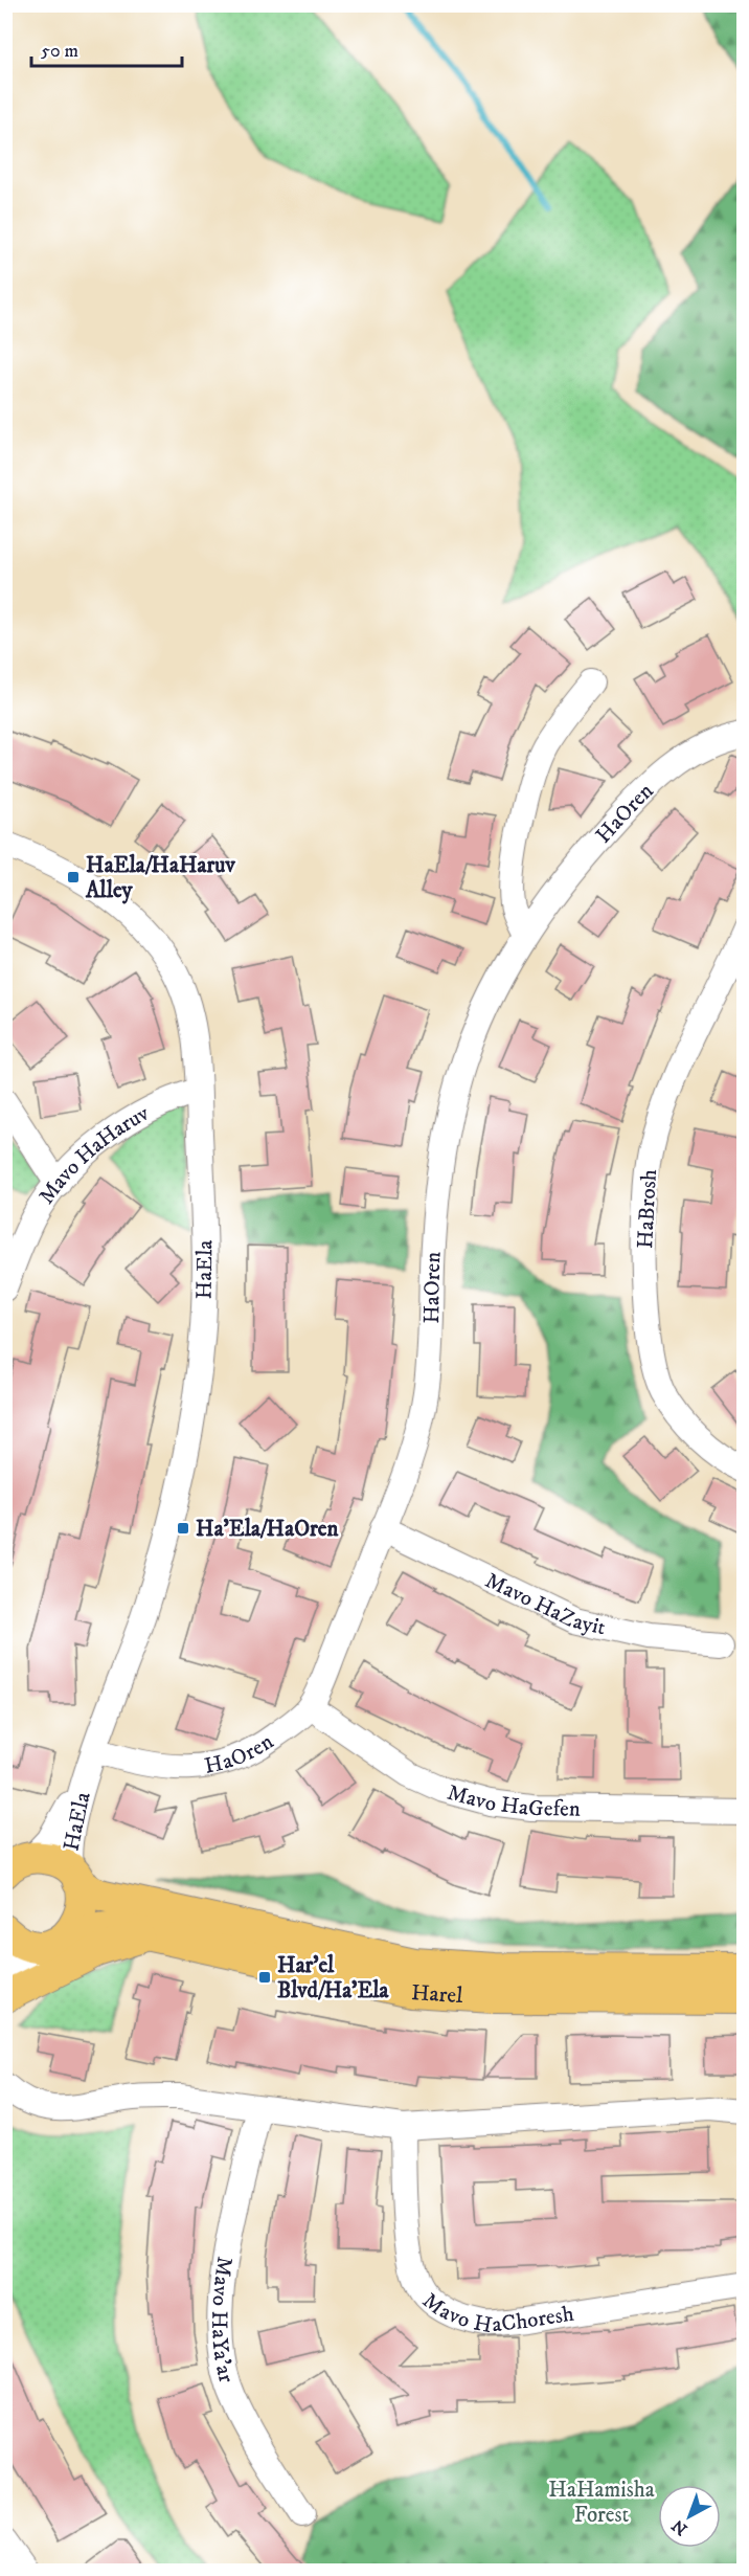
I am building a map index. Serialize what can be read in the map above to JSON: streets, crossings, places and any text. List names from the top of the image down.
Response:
{
  "streets": {
    "main road": ["Harel"],
    "street": [
      "HaOren",
      "Mavo HaHaruv",
      "HaBrosh",
      "HaEla",
      "Mavo HaZayit",
      "Mavo HaGefen",
      "Mavo HaChoresh",
      "Mavo HaYa'ar"
    ]
  },
  "crossings": [
    ["HaOren", "HaEla"],
    ["HaOren", "Mavo HaZayit"],
    ["HaOren", "Mavo HaGefen"],
    ["Mavo HaHaruv", "HaEla"],
    ["HaEla", "Harel"]
  ],
  "parks": ["HaHamisha Forest"],
  "places": {
    "transit": ["HaEla/HaHaruv Alley", "Ha'Ela/HaOren", "Har'el Blvd/Ha'Ela"]
  },
  "scale_bar": "50 m",
  "north": "bottom left"
}
